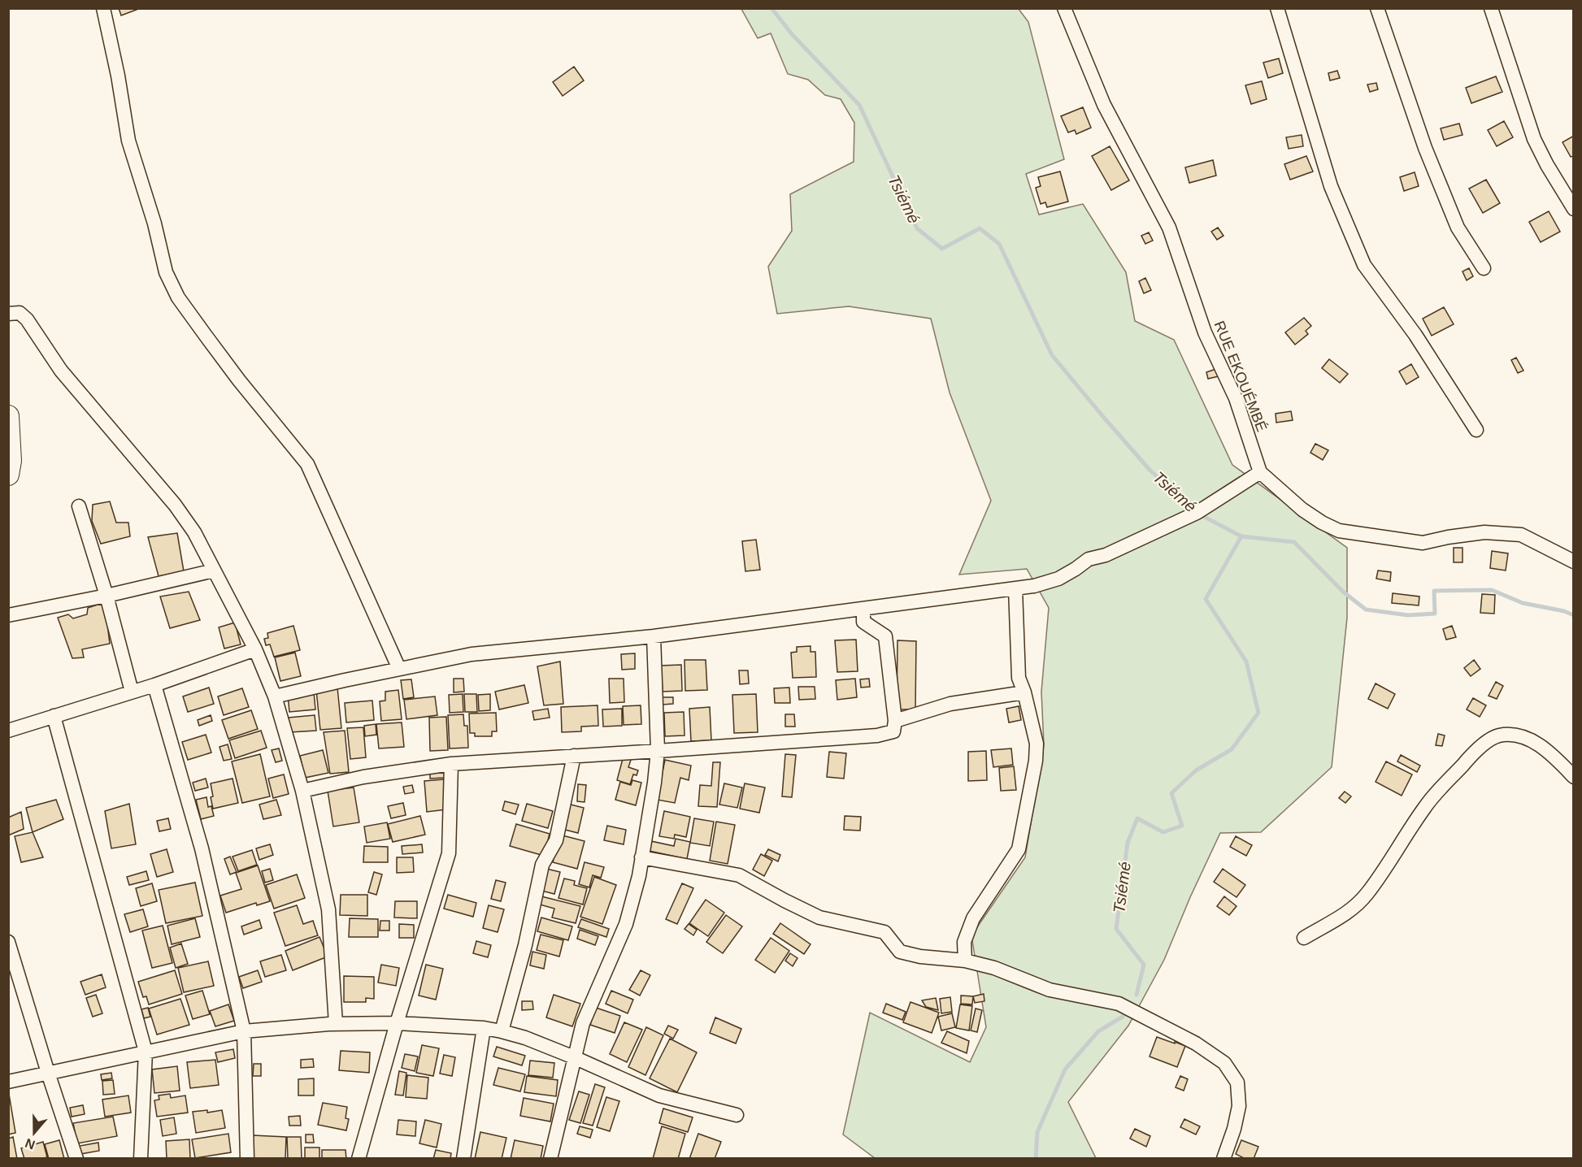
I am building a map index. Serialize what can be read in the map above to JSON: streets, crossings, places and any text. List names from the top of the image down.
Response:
{
  "streets": {
    "street": ["RUE EKOUÉMBÉ"]
  },
  "water": ["Tsiémé"],
  "north": "bottom"
}
